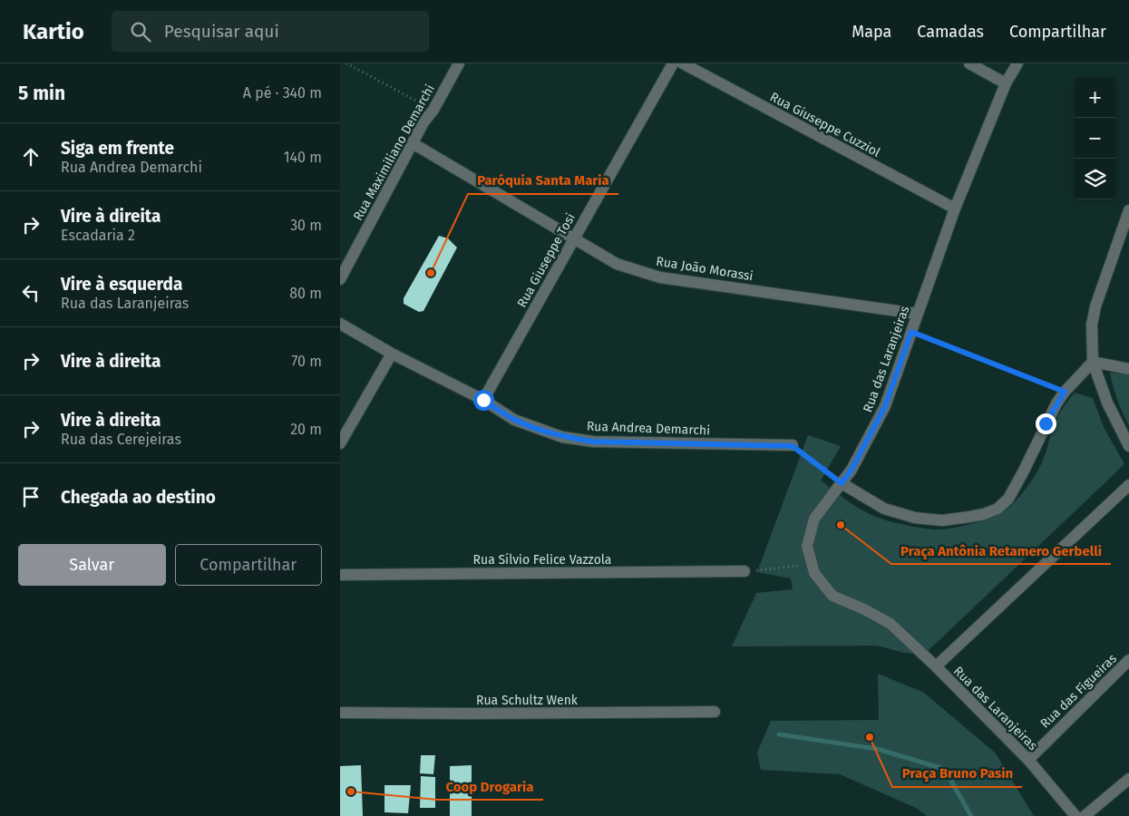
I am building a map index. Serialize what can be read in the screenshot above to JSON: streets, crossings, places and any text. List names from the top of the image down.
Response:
{
  "streets": {
    "street": [
      "Rua Giuseppe Cuzziol",
      "Rua Maximiliano Demarchi",
      "Rua Giuseppe Tosi",
      "Rua João Morassi",
      "Rua das Laranjeiras",
      "Rua Andrea Demarchi",
      "Rua Sílvio Felice Vazzola",
      "Rua das Figueiras",
      "Rua Schultz Wenk"
    ]
  },
  "crossings": [
    ["Rua Giuseppe Cuzziol", "Rua das Laranjeiras"],
    ["Rua Maximiliano Demarchi", "Rua João Morassi"],
    ["Rua Giuseppe Tosi", "Rua João Morassi"],
    ["Rua Giuseppe Tosi", "Rua Andrea Demarchi"],
    ["Rua João Morassi", "Rua das Laranjeiras"],
    ["Rua das Laranjeiras", "Rua das Figueiras"]
  ],
  "places": [
    "Paróquia Santa Maria",
    "Praça Antônia Retamero Gerbelli",
    "Praça Bruno Pasin",
    "Coop Drogaria"
  ],
  "page": {
    "header": "Kartio",
    "search": "Pesquisar aqui",
    "nav": ["Mapa", "Camadas", "Compartilhar"],
    "heading": ["5 min", "A pé · 340 m"],
    "map_buttons": ["+", "−"],
    "list": [
      ["Siga em frente", "Rua Andrea Demarchi", "140 m"],
      ["Vire à direita", "Escadaria 2", "30 m"],
      ["Vire à esquerda", "Rua das Laranjeiras", "80 m"],
      ["Vire à direita", "70 m"],
      ["Vire à direita", "Rua das Cerejeiras", "20 m"],
      "Chegada ao destino"
    ],
    "buttons": ["Salvar", "Compartilhar"]
  }
}
